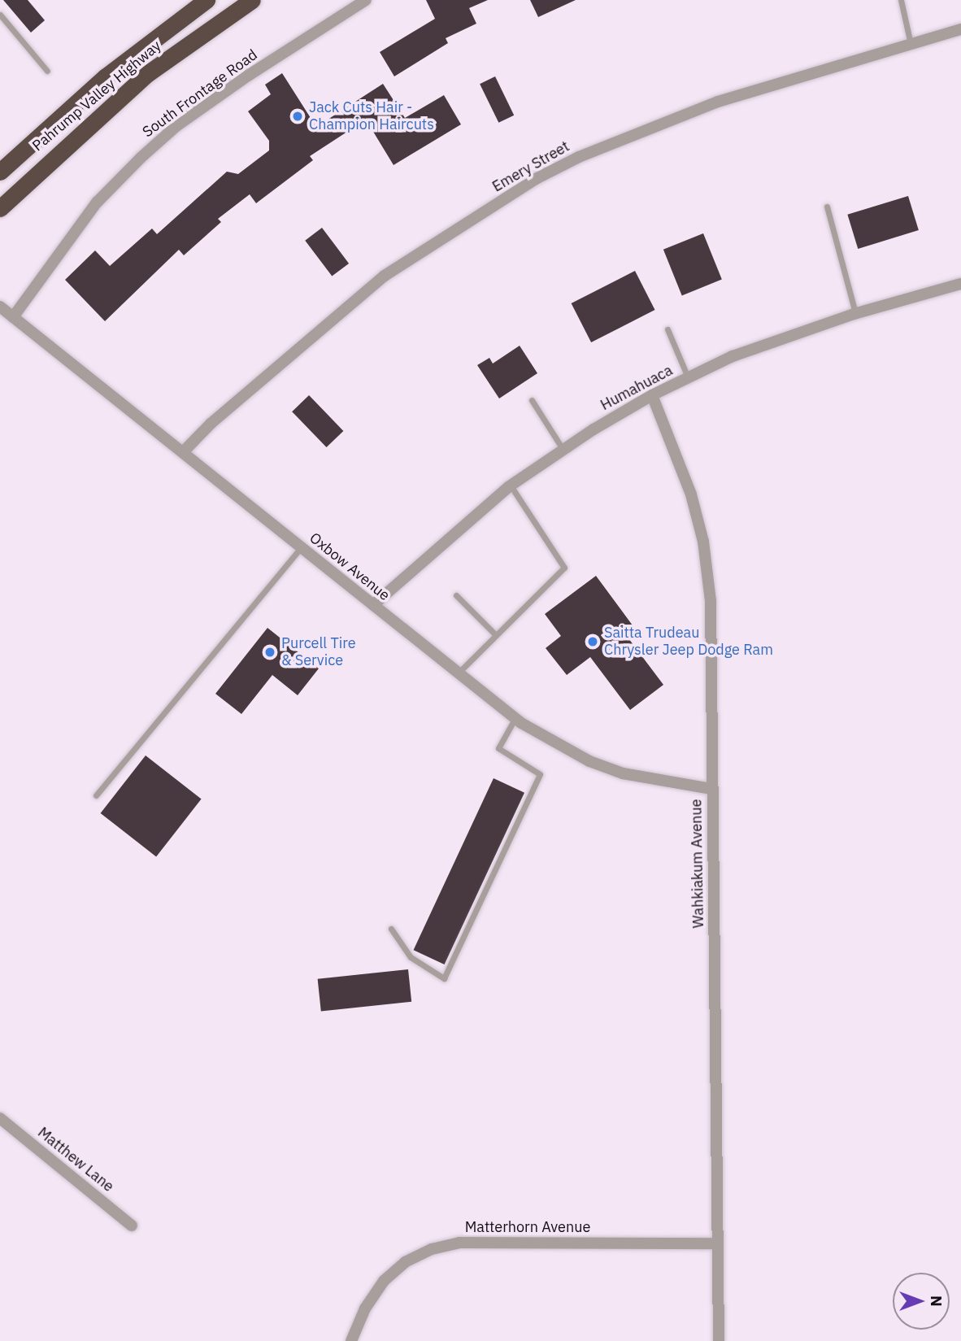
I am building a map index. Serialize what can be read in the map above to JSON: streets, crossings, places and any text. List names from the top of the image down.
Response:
{
  "streets": {
    "highway": ["Pahrump Valley Highway"],
    "street": [
      "South Frontage Road",
      "Emery Street",
      "Humahuaca",
      "Oxbow Avenue",
      "Wahkiakum Avenue",
      "Matthew Lane",
      "Matterhorn Avenue"
    ]
  },
  "crossings": [
    ["South Frontage Road", "Oxbow Avenue"],
    ["Emery Street", "Oxbow Avenue"],
    ["Humahuaca", "Oxbow Avenue"],
    ["Humahuaca", "Wahkiakum Avenue"],
    ["Oxbow Avenue", "Wahkiakum Avenue"],
    ["Wahkiakum Avenue", "Matterhorn Avenue"]
  ],
  "places": ["Jack Cuts Hair - Champion Haircuts", "Saitta Trudeau Chrysler Jeep Dodge Ram", "Purcell Tire & Service"],
  "north": "right"
}
